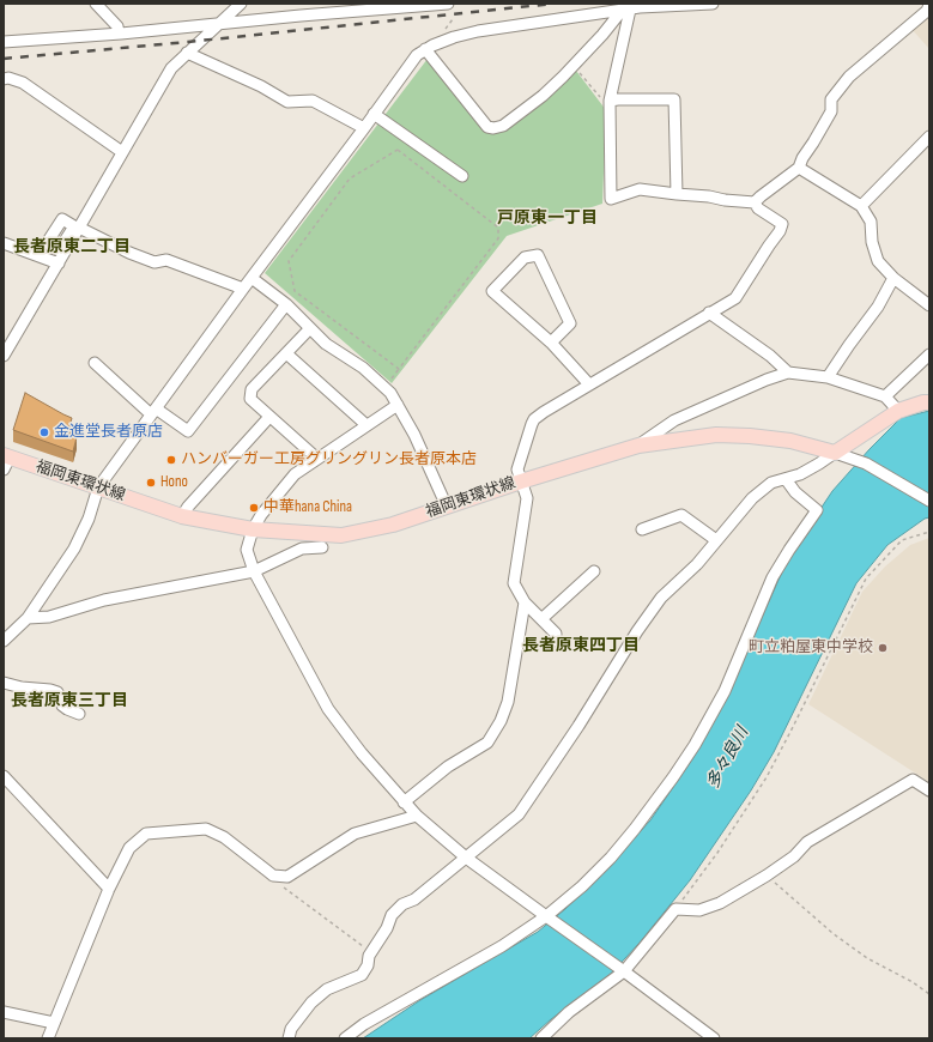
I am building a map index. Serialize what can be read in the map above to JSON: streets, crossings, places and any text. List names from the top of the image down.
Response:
{
  "streets": {
    "main road": ["福岡東環状線"]
  },
  "districts": [
    "戸原東一丁目",
    "長者原東二丁目",
    "長者原東四丁目",
    "長者原東三丁目"
  ],
  "water": ["多々良川"],
  "places": [
    "金進堂長者原店",
    "ハンバーガー工房グリングリン長者原本店",
    "Hono",
    "中華hana China",
    "町立粕屋東中学校"
  ]
}
